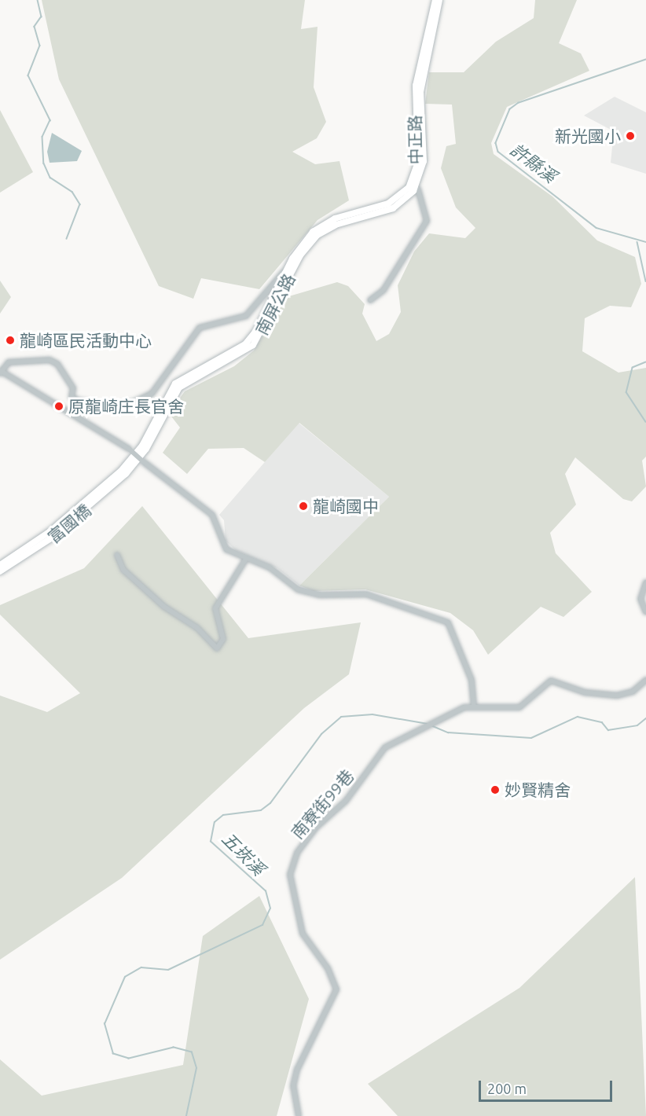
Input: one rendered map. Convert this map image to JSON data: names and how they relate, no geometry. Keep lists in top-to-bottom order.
{
  "streets": {
    "main road": ["中正路", "南屏公路", "富國橋"],
    "street": ["南寮街99巷"]
  },
  "crossings": [
    ["中正路", "南屏公路"],
    ["南屏公路", "富國橋"]
  ],
  "water": ["許縣溪", "五崁溪"],
  "places": [
    "新光國小",
    "龍崎區民活動中心",
    "原龍崎庄長官舍",
    "龍崎國中",
    "妙賢精舍"
  ],
  "scale_bar": "200 m"
}
